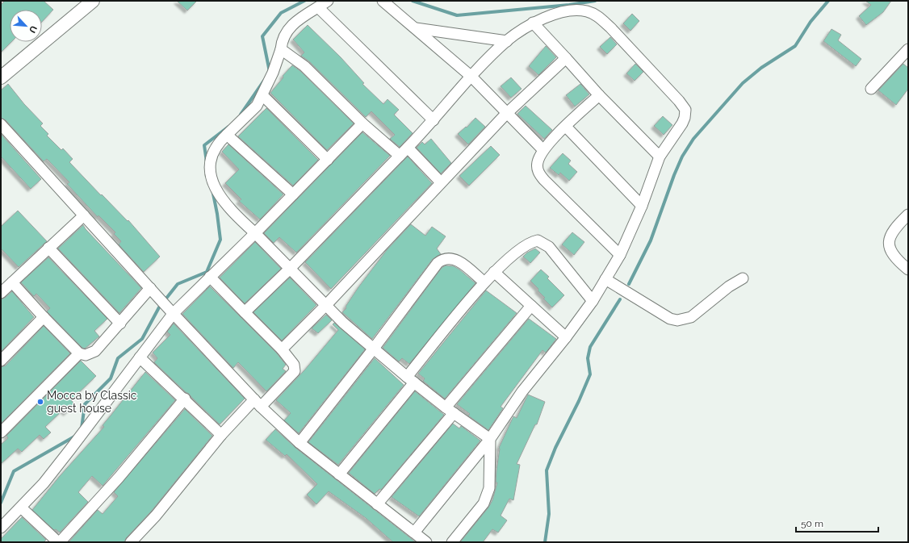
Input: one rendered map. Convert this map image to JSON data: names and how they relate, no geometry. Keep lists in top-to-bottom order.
{
  "places": ["Mocca by Classic guest house"],
  "scale_bar": "50 m",
  "north": "bottom right"
}
